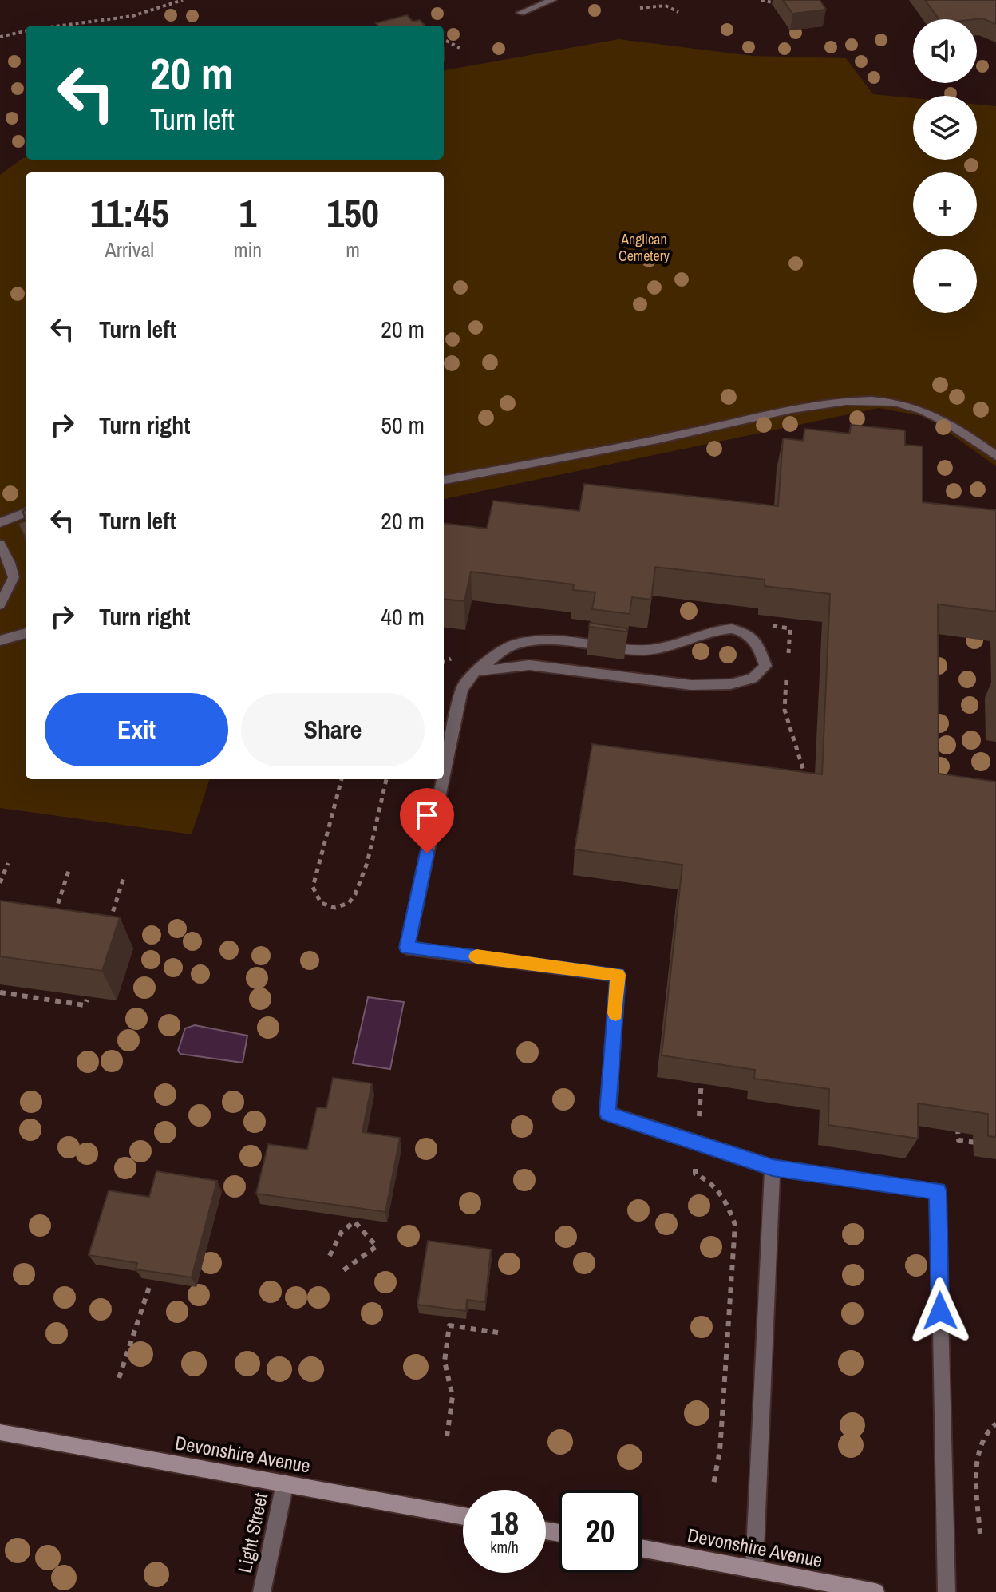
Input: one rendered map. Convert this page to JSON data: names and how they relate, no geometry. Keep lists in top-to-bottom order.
{
  "streets": {
    "main road": ["Devonshire Avenue"],
    "street": ["Light Street"]
  },
  "crossings": [
    ["Devonshire Avenue", "Light Street"]
  ],
  "parks": ["Anglican Cemetery"],
  "page": {
    "map_buttons": ["+", "−"],
    "turn": ["20 m", "Turn left"],
    "eta": [
      "11:45",
      "Arrival",
      "1",
      "min",
      "150",
      "m"
    ],
    "list": [
      {
        "name": "Turn left",
        "value": "20 m"
      },
      {
        "name": "Turn right",
        "value": "50 m"
      },
      {
        "name": "Turn left",
        "value": "20 m"
      },
      {
        "name": "Turn right",
        "value": "40 m"
      }
    ],
    "buttons": ["Exit", "Share"],
    "speed": "18 km/h",
    "limit": "20"
  }
}
